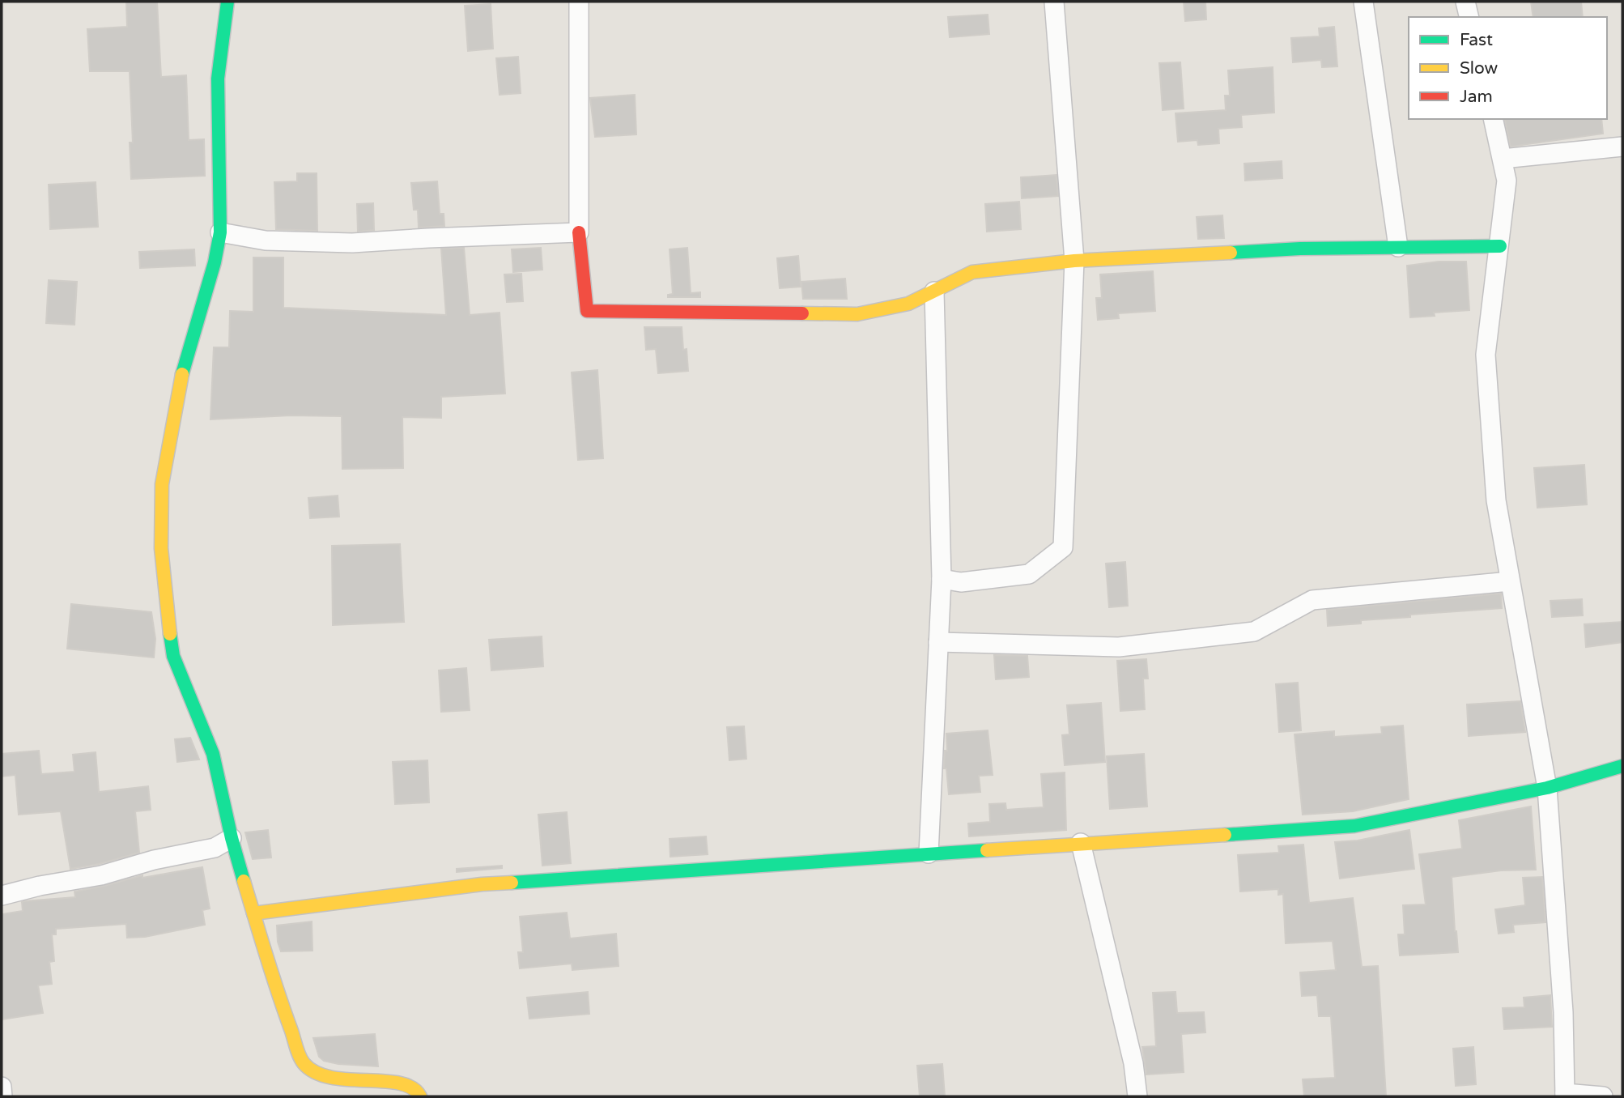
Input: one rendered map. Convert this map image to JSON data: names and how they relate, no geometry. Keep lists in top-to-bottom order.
{
  "legend": ["Fast", "Slow", "Jam"]
}
